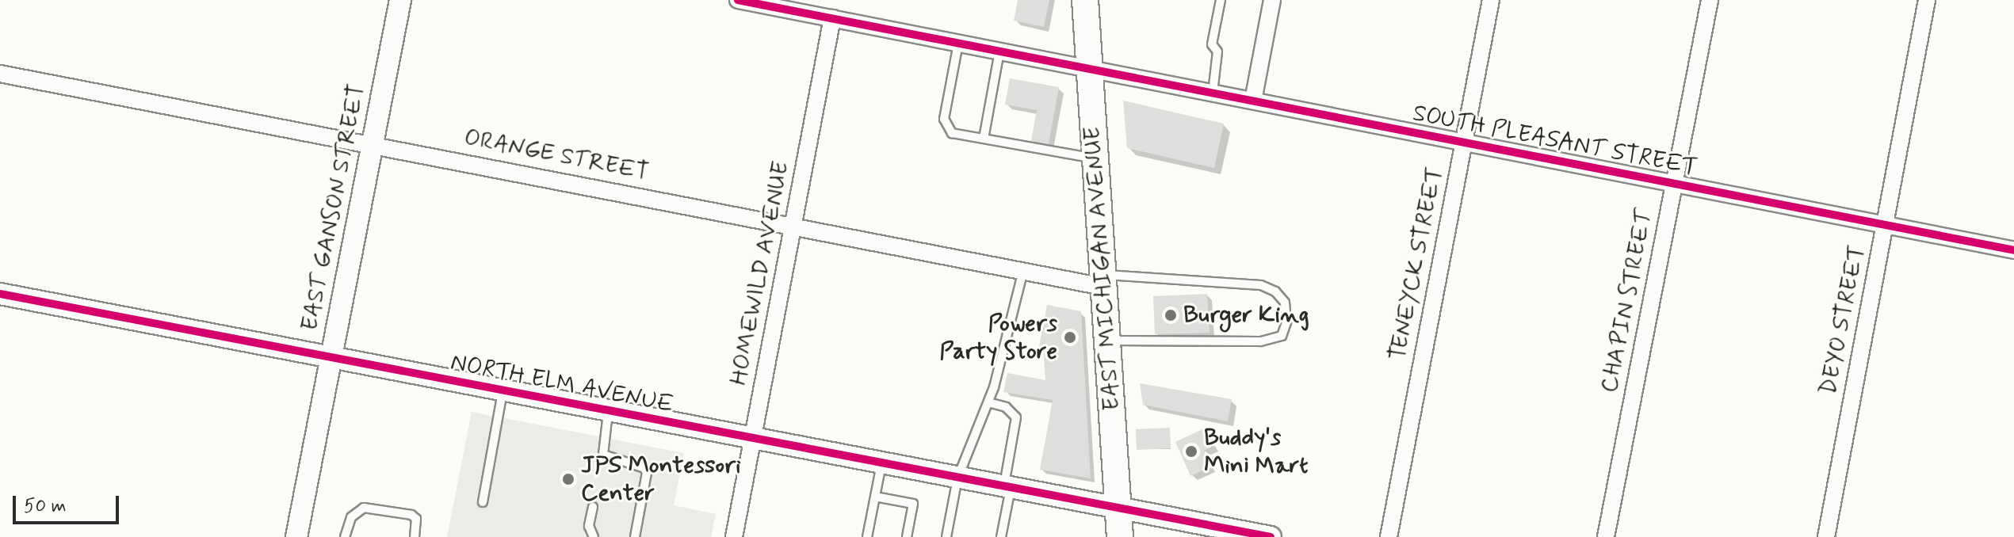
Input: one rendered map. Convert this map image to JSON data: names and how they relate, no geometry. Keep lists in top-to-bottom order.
{
  "streets": {
    "main road": ["EAST MICHIGAN AVENUE"],
    "street": [
      "SOUTH PLEASANT STREET",
      "ORANGE STREET",
      "EAST GANSON STREET",
      "TENEYCK STREET",
      "HOMEWILD AVENUE",
      "CHAPIN STREET",
      "DEYO STREET",
      "NORTH ELM AVENUE"
    ]
  },
  "crossings": [
    ["SOUTH PLEASANT STREET", "TENEYCK STREET"],
    ["SOUTH PLEASANT STREET", "EAST MICHIGAN AVENUE"],
    ["SOUTH PLEASANT STREET", "HOMEWILD AVENUE"],
    ["SOUTH PLEASANT STREET", "CHAPIN STREET"],
    ["SOUTH PLEASANT STREET", "DEYO STREET"],
    ["ORANGE STREET", "EAST GANSON STREET"],
    ["ORANGE STREET", "EAST MICHIGAN AVENUE"],
    ["ORANGE STREET", "HOMEWILD AVENUE"],
    ["EAST GANSON STREET", "NORTH ELM AVENUE"],
    ["EAST MICHIGAN AVENUE", "NORTH ELM AVENUE"],
    ["HOMEWILD AVENUE", "NORTH ELM AVENUE"]
  ],
  "places": [
    "Burger King",
    "Powers Party Store",
    "Buddy's Mini Mart",
    "JPS Montessori Center"
  ],
  "scale_bar": "50 m"
}
